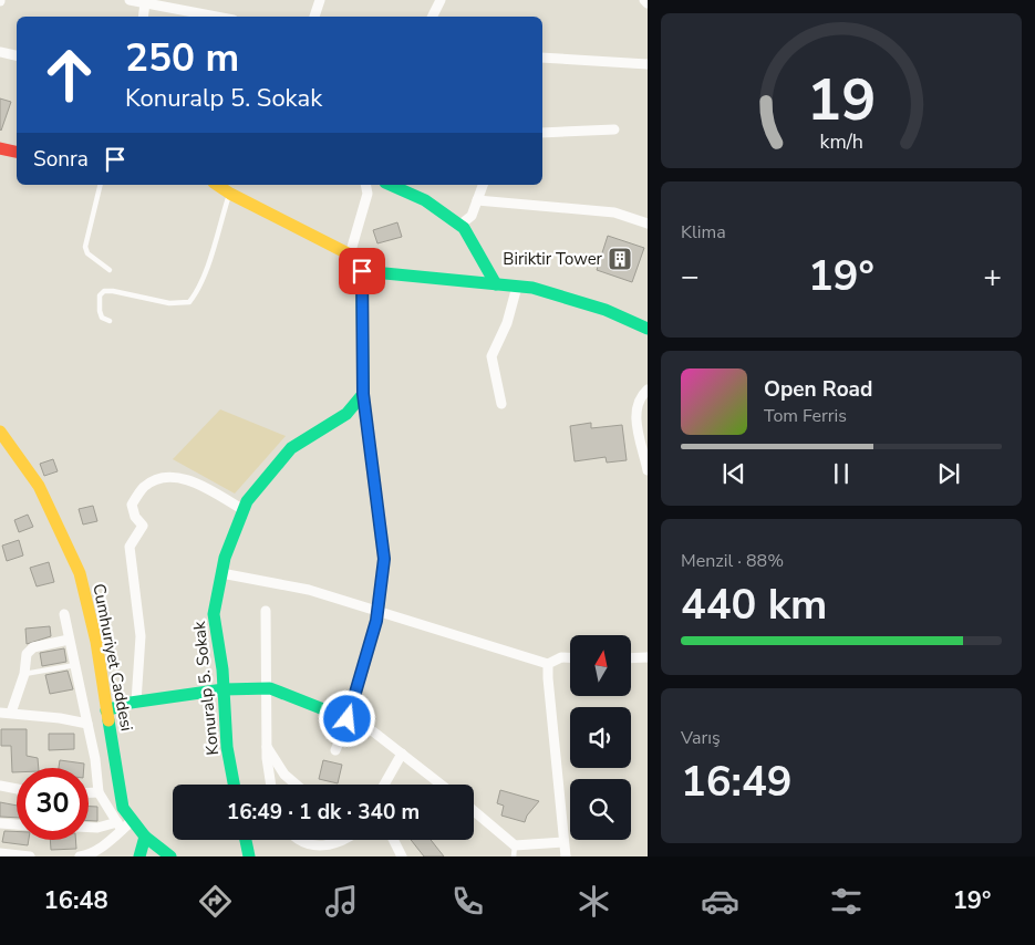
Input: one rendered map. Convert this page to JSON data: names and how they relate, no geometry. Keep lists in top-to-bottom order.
{
  "streets": {
    "street": ["Cumhuriyet Caddesi", "Konuralp 5. Sokak"]
  },
  "places": {
    "building": ["Biriktir Tower"]
  },
  "north": "top",
  "page": {
    "turn": ["250 m", "Konuralp 5. Sokak"],
    "then": "Sonra",
    "tile": [
      "Klima",
      ["Menzil · 88%", "440 km"],
      ["Varış", "16:49"]
    ],
    "heat": ["−", "19°", "+"],
    "song": ["Open Road", "Tom Ferris"],
    "limit": "30",
    "trip": "16:49 · 1 dk · 340 m",
    "tabs": ["16:48", "19°"],
    "gauge": ["19", "km/h"]
  }
}
